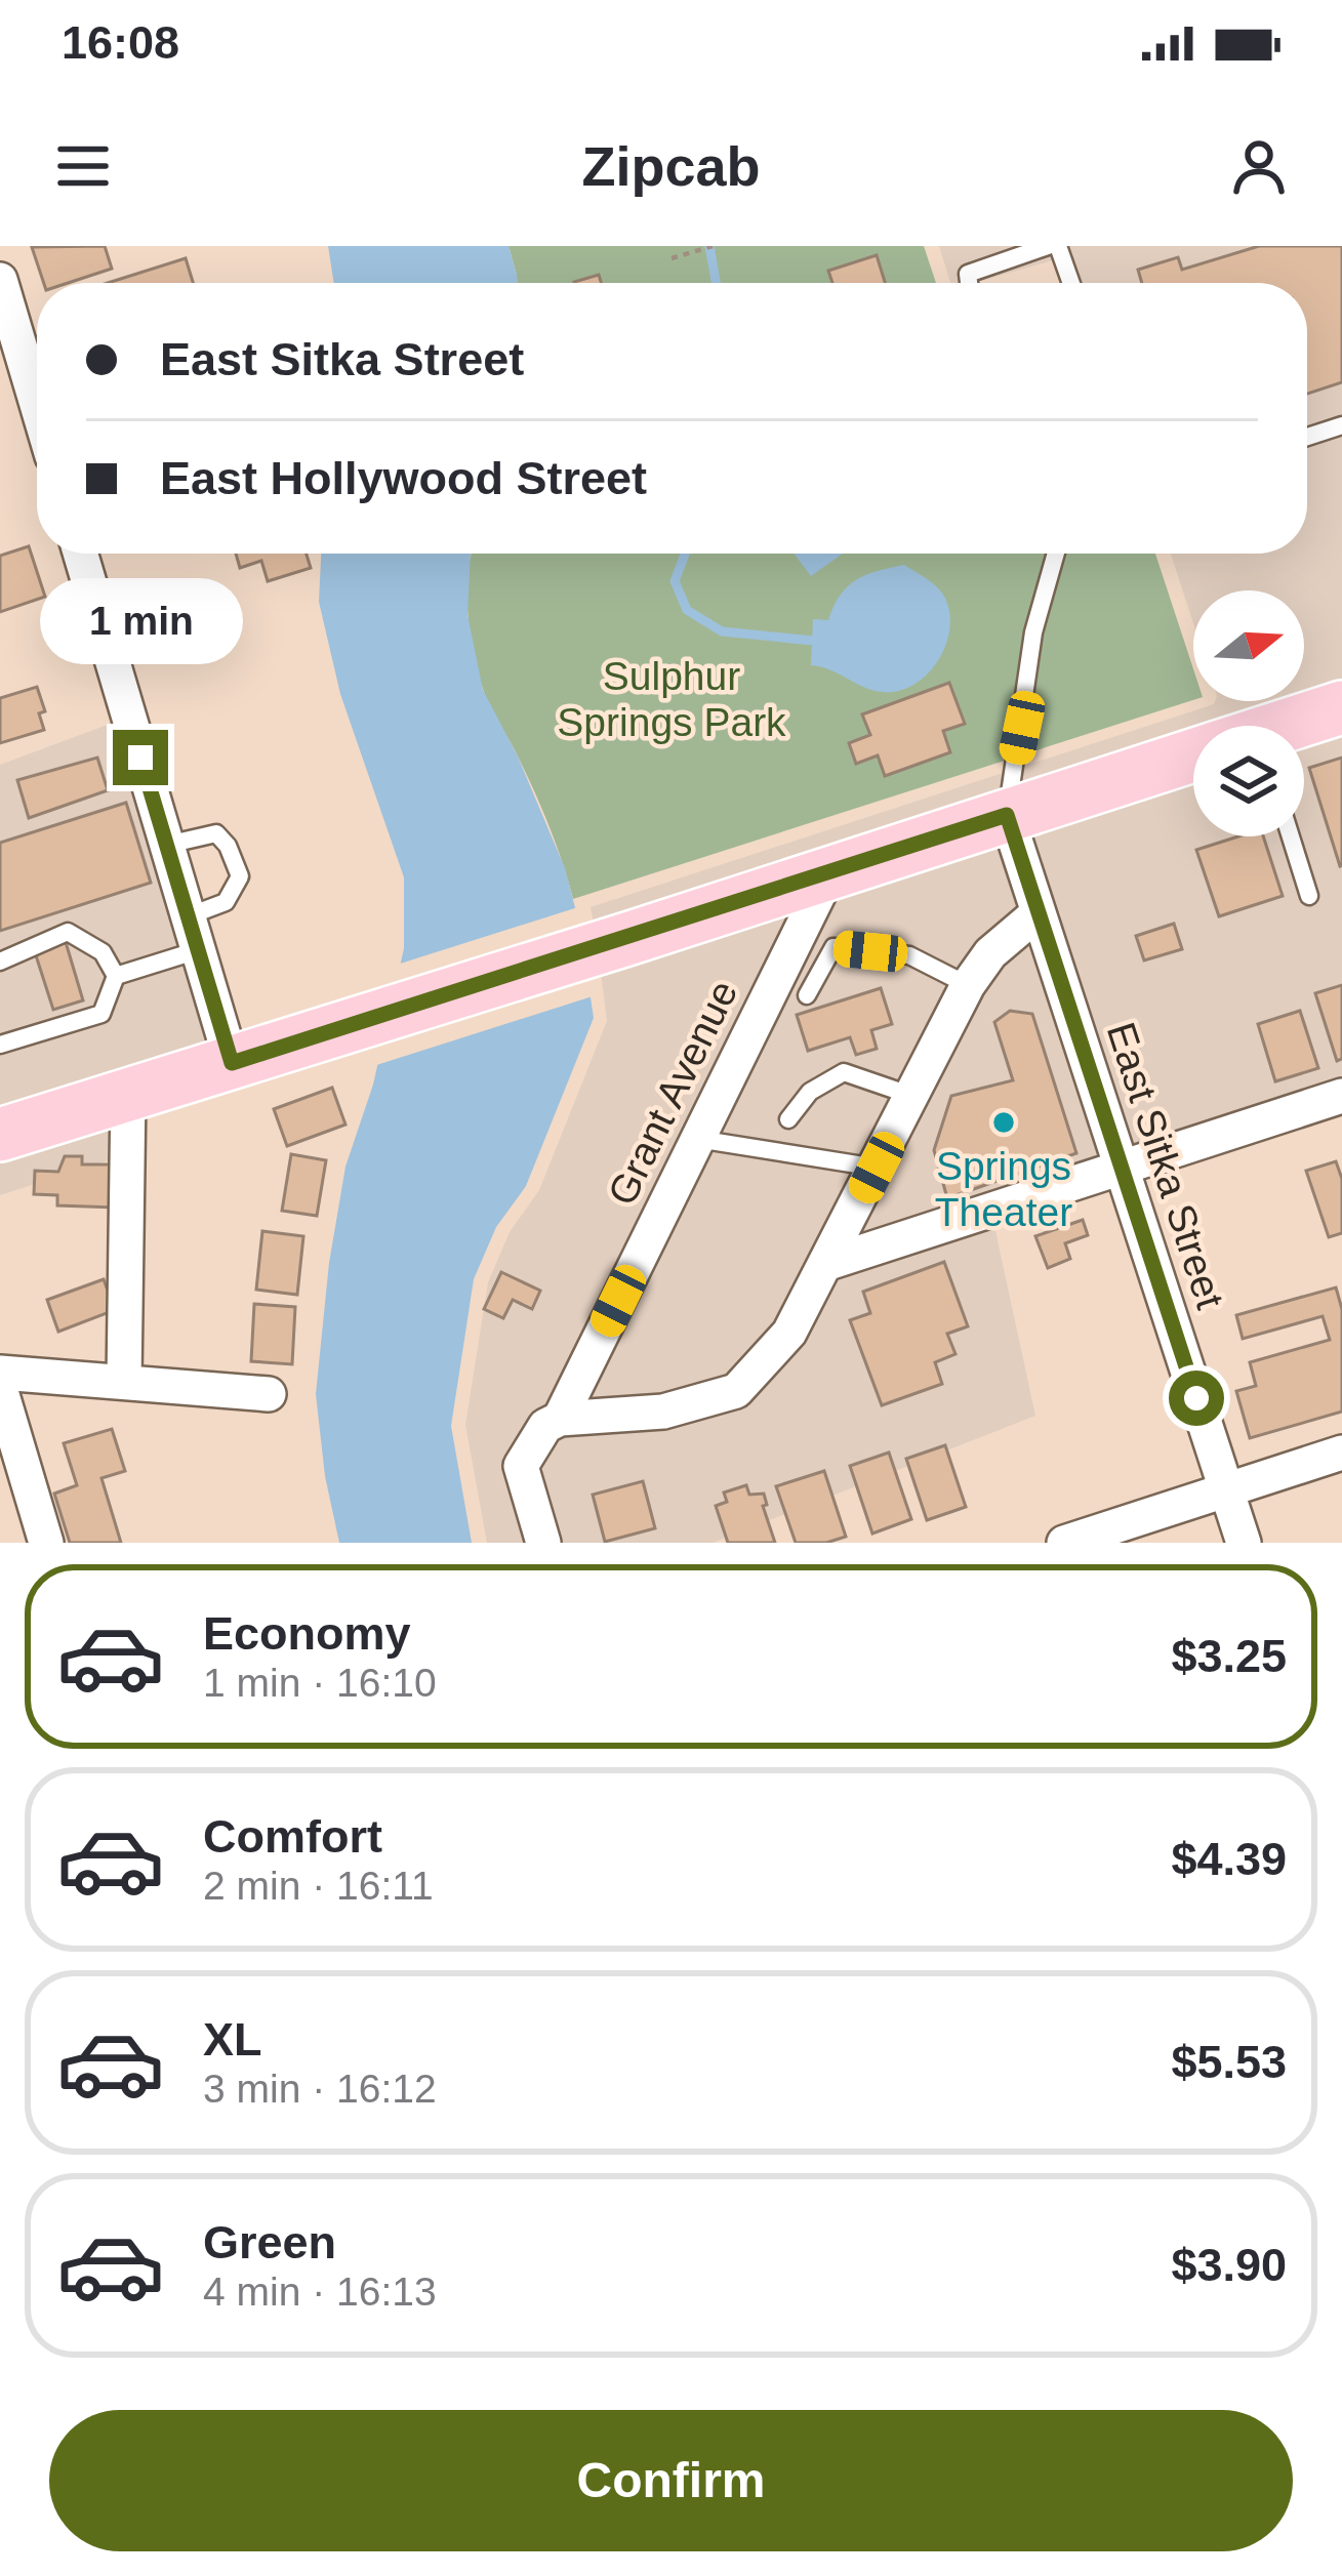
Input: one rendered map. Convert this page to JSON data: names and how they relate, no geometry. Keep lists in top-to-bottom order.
{
  "streets": {
    "street": ["Grant Avenue", "East Sitka Street"]
  },
  "parks": ["Sulphur Springs Park"],
  "places": ["Springs Theater"],
  "north": "right",
  "page": {
    "status": "16:08",
    "header": "Zipcab",
    "banner": ["East Sitka Street", "East Hollywood Street"],
    "bubble": "1 min",
    "list": [
      {
        "name": "Economy",
        "note": "1 min · 16:10",
        "value": "$3.25"
      },
      {
        "name": "Comfort",
        "note": "2 min · 16:11",
        "value": "$4.39"
      },
      {
        "name": "XL",
        "note": "3 min · 16:12",
        "value": "$5.53"
      },
      {
        "name": "Green",
        "note": "4 min · 16:13",
        "value": "$3.90"
      }
    ],
    "buttons": "Confirm"
  }
}
